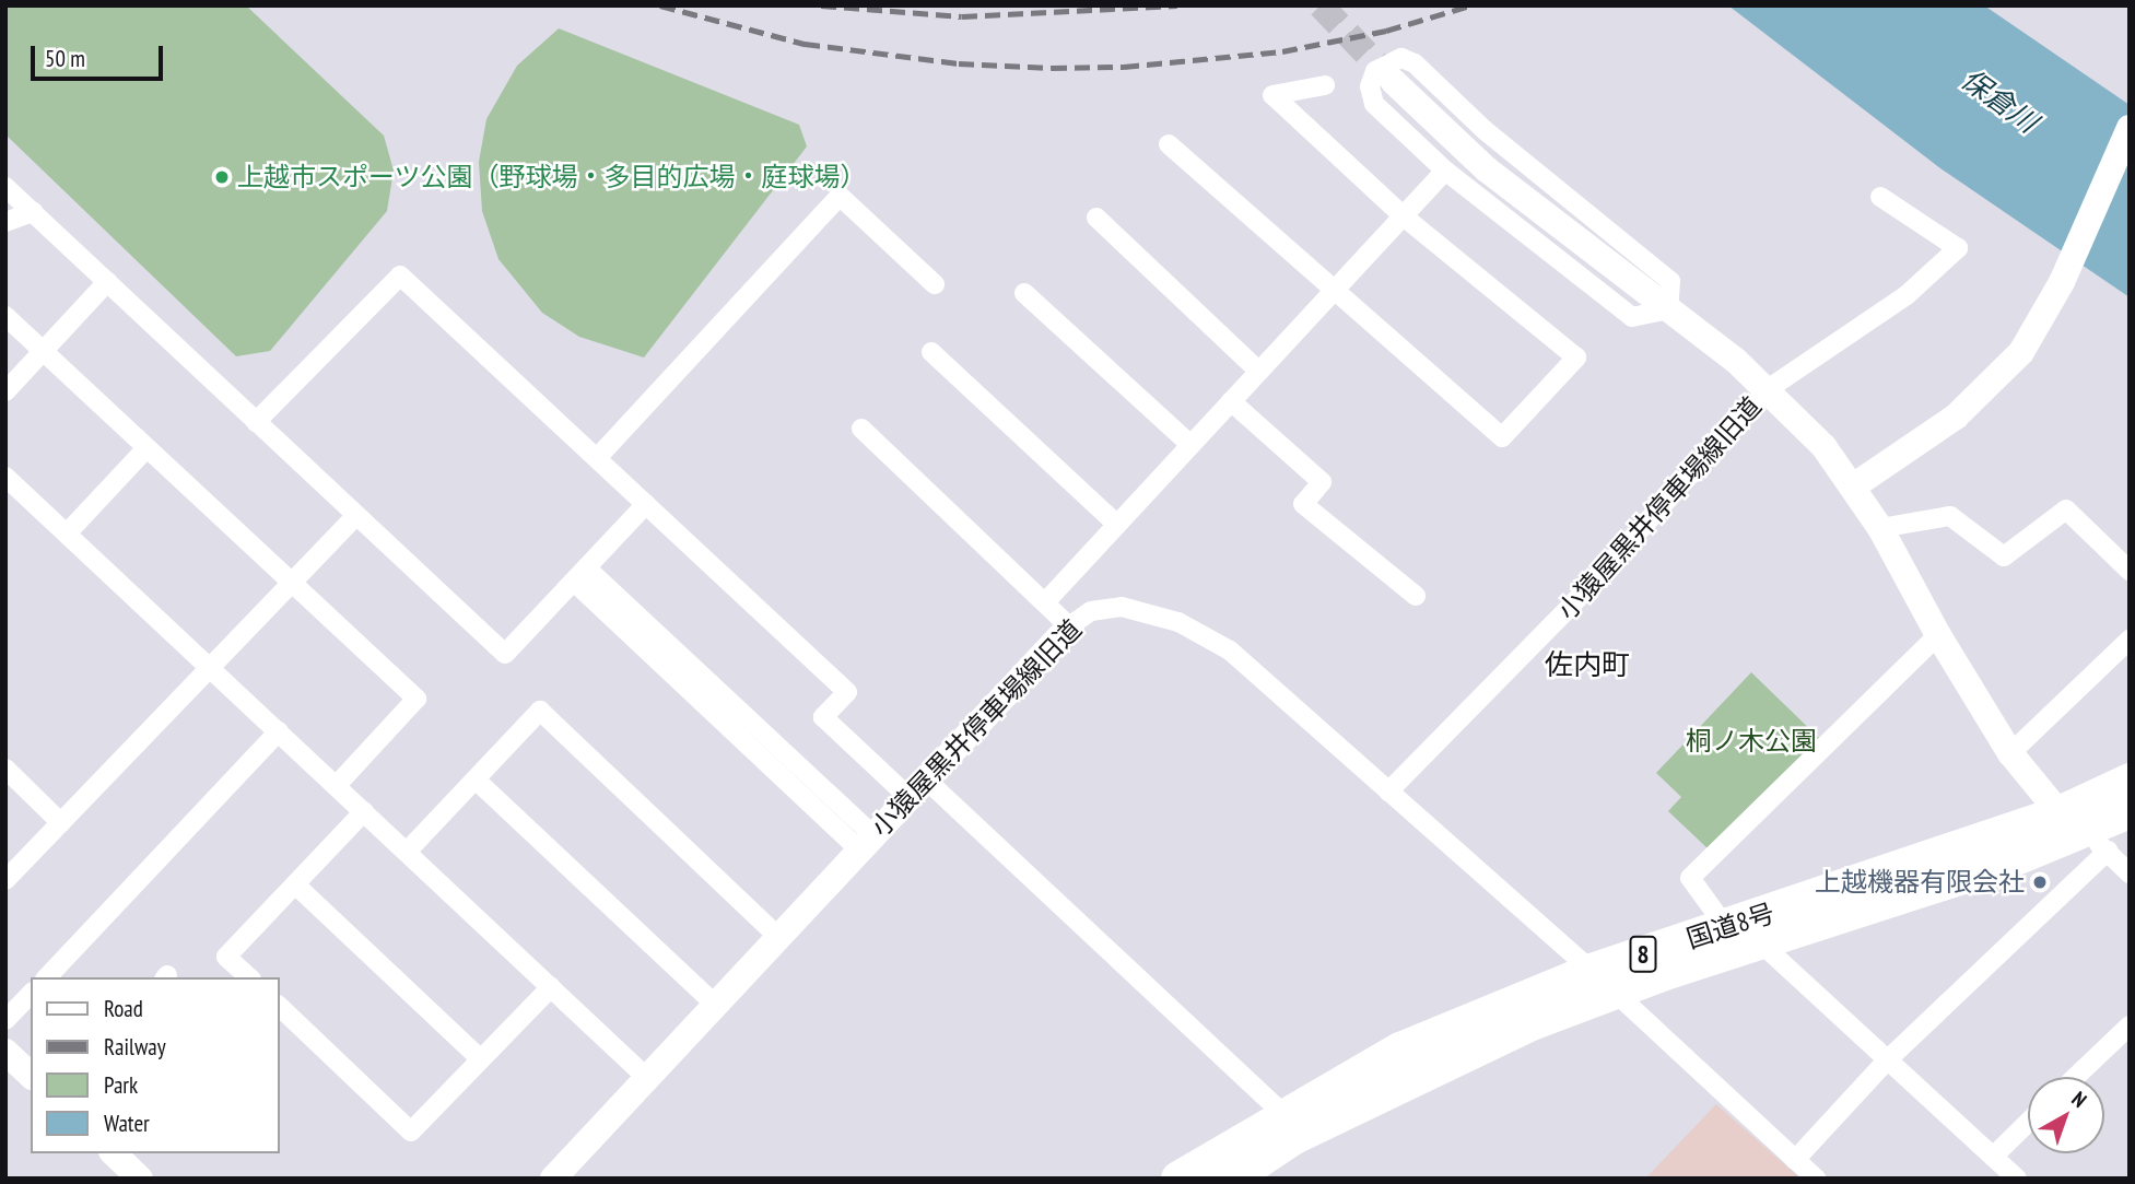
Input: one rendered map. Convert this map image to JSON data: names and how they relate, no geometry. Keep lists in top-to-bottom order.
{
  "streets": {
    "highway": ["国道8号", "8"],
    "street": ["小猿屋黒井停車場線旧道"]
  },
  "crossings": [
    ["小猿屋黒井停車場線旧道", "国道8号"]
  ],
  "districts": ["佐内町"],
  "water": ["保倉川"],
  "parks": ["桐ノ木公園"],
  "places": ["上越市スポーツ公園（野球場・多目的広場・庭球場）", "上越機器有限会社"],
  "legend": [
    "Road",
    "Railway",
    "Park",
    "Water"
  ],
  "scale_bar": "50 m",
  "north": "top right"
}
